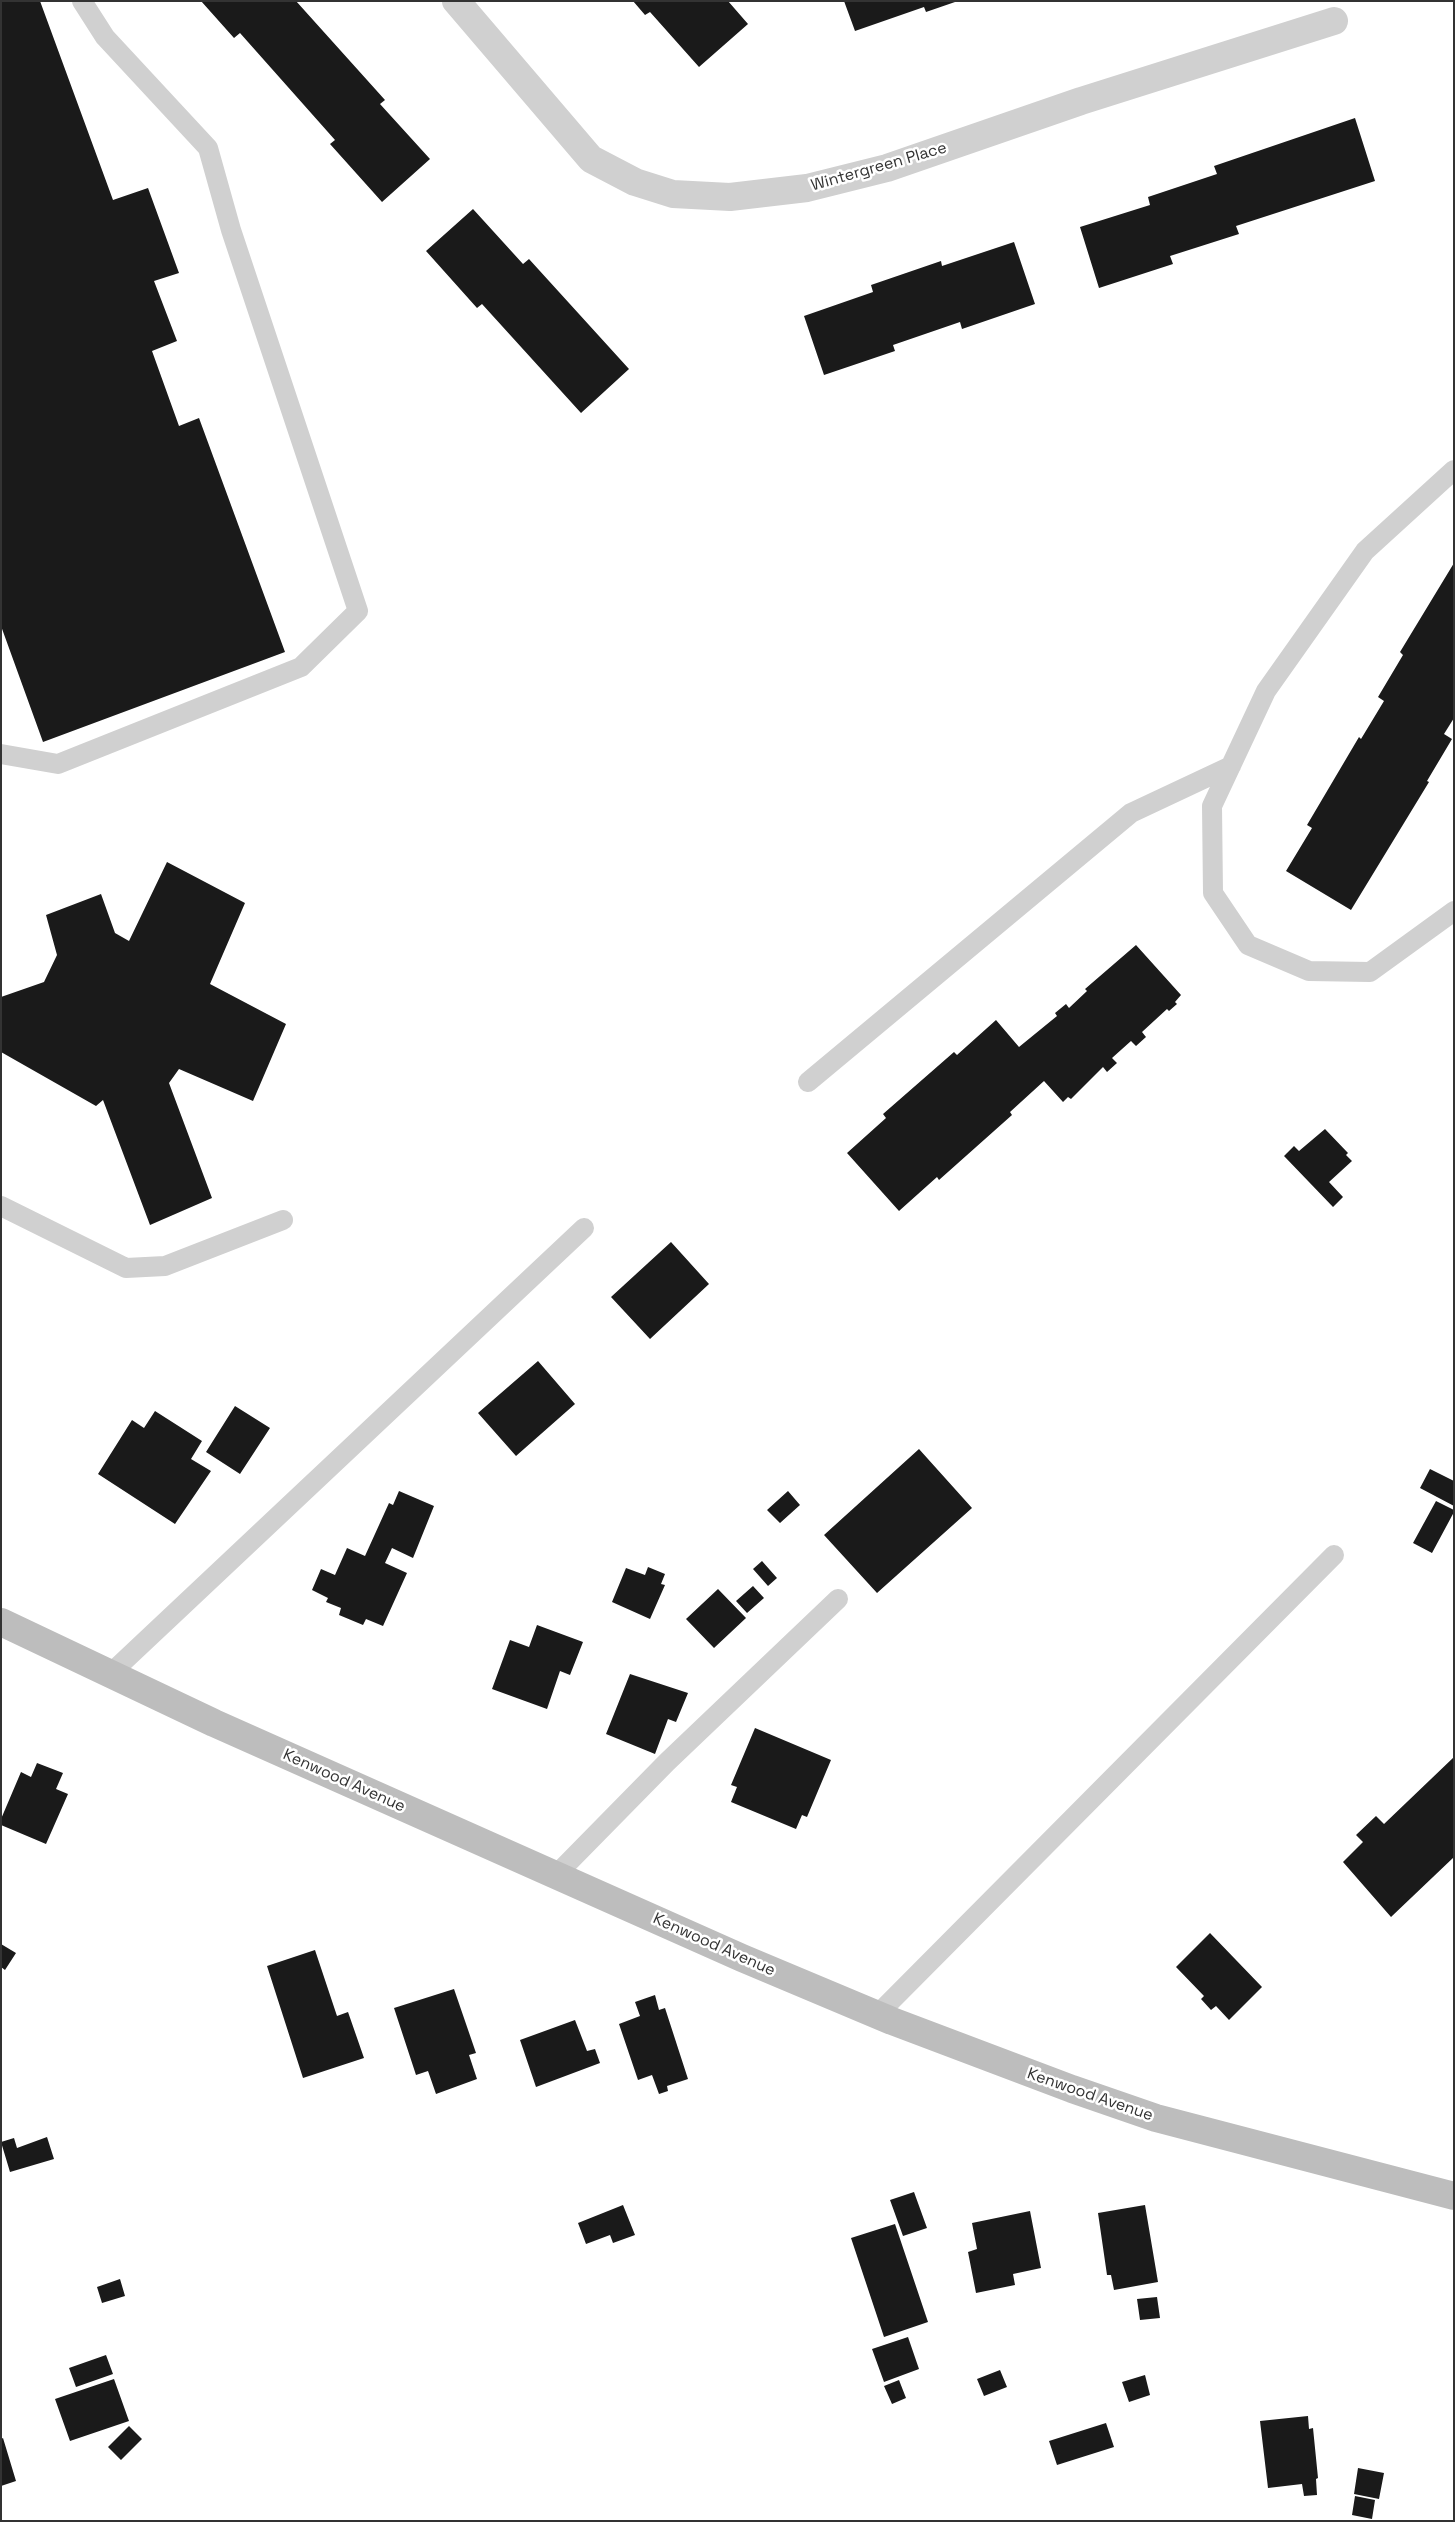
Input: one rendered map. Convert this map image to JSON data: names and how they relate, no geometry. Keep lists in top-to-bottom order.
{
  "streets": {
    "main road": ["Kenwood Avenue"],
    "street": ["Wintergreen Place"]
  }
}
